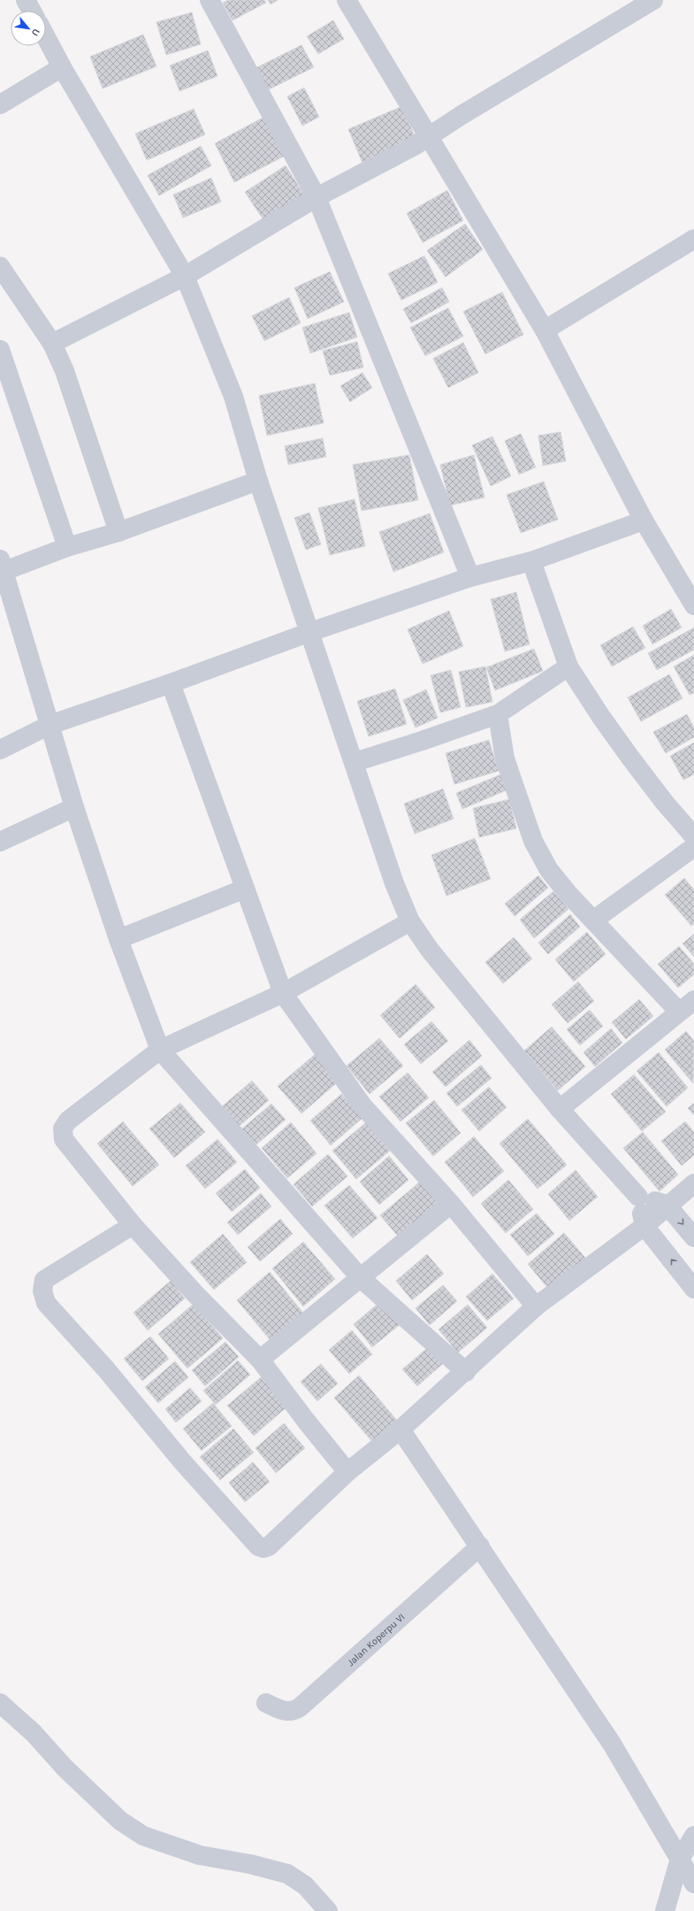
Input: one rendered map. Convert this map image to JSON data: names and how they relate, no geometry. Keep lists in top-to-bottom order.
{
  "streets": {
    "street": ["Jalan Koperpu VI"]
  },
  "north": "bottom right"
}
